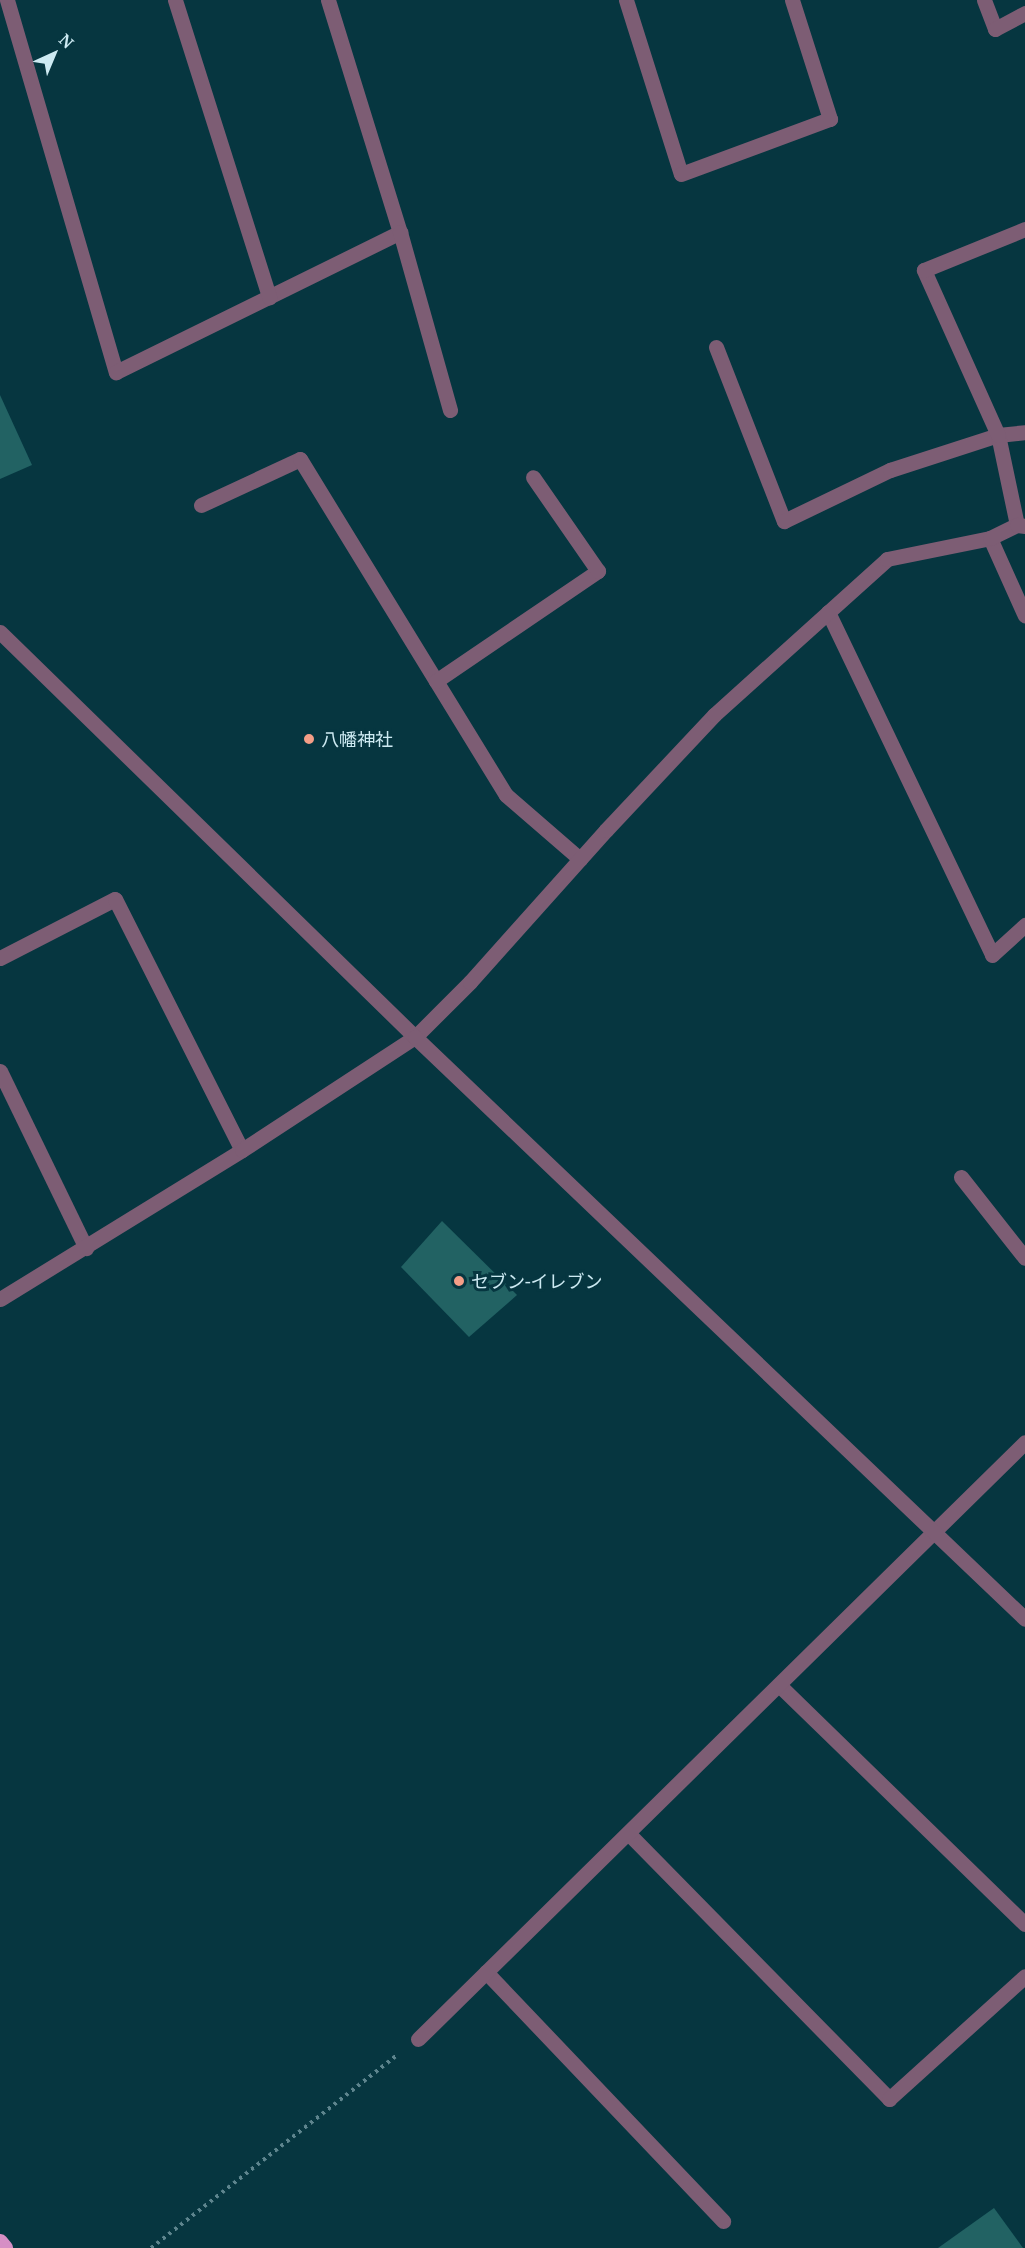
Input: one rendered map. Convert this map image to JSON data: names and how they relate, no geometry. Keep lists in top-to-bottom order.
{
  "places": ["八幡神社", "セブン-イレブン"],
  "north": "top right"
}
